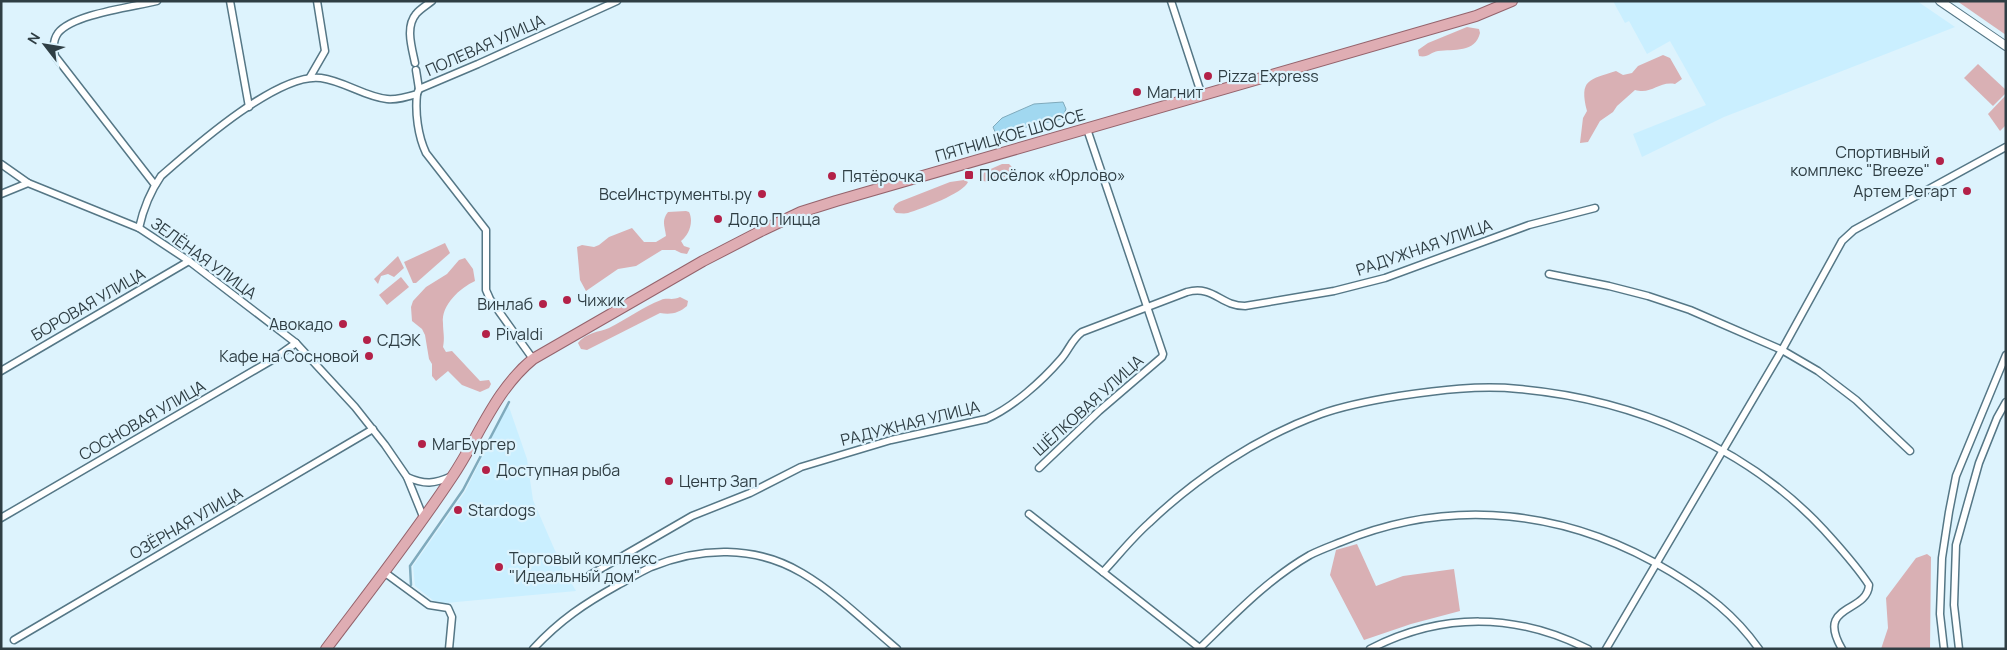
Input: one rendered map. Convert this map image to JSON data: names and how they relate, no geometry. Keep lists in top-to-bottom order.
{
  "streets": {
    "main road": ["ПЯТНИЦКОЕ ШОССЕ"],
    "street": [
      "ПОЛЕВАЯ УЛИЦА",
      "РАДУЖНАЯ УЛИЦА",
      "ЗЕЛЁНАЯ УЛИЦА",
      "БОРОВАЯ УЛИЦА",
      "ШЁЛКОВАЯ УЛИЦА",
      "СОСНОВАЯ УЛИЦА",
      "ОЗЁРНАЯ УЛИЦА"
    ]
  },
  "crossings": [
    ["ПОЛЕВАЯ УЛИЦА", "ПЯТНИЦКОЕ ШОССЕ"],
    ["ПЯТНИЦКОЕ ШОССЕ", "ЗЕЛЁНАЯ УЛИЦА"],
    ["РАДУЖНАЯ УЛИЦА", "ШЁЛКОВАЯ УЛИЦА"],
    ["ЗЕЛЁНАЯ УЛИЦА", "БОРОВАЯ УЛИЦА"],
    ["ЗЕЛЁНАЯ УЛИЦА", "СОСНОВАЯ УЛИЦА"],
    ["ЗЕЛЁНАЯ УЛИЦА", "ОЗЁРНАЯ УЛИЦА"]
  ],
  "places": {
    "other": [
      "Pizza Express",
      "Магнит",
      "Спортивный комплекс \"Breeze\"",
      "Пятёрочка",
      "Артем Регарт",
      "ВсеИнструменты.ру",
      "Додо Пицца",
      "Чижик",
      "Винлаб",
      "Авокадо",
      "Pivaldi",
      "СДЭК",
      "Кафе на Сосновой",
      "МагБургер",
      "Доступная рыба",
      "Центр Зап",
      "Stardogs",
      "Торговый комплекс \"Идеальный дом\""
    ],
    "transit": ["Посёлок «Юрлово»"]
  },
  "north": "top left"
}
